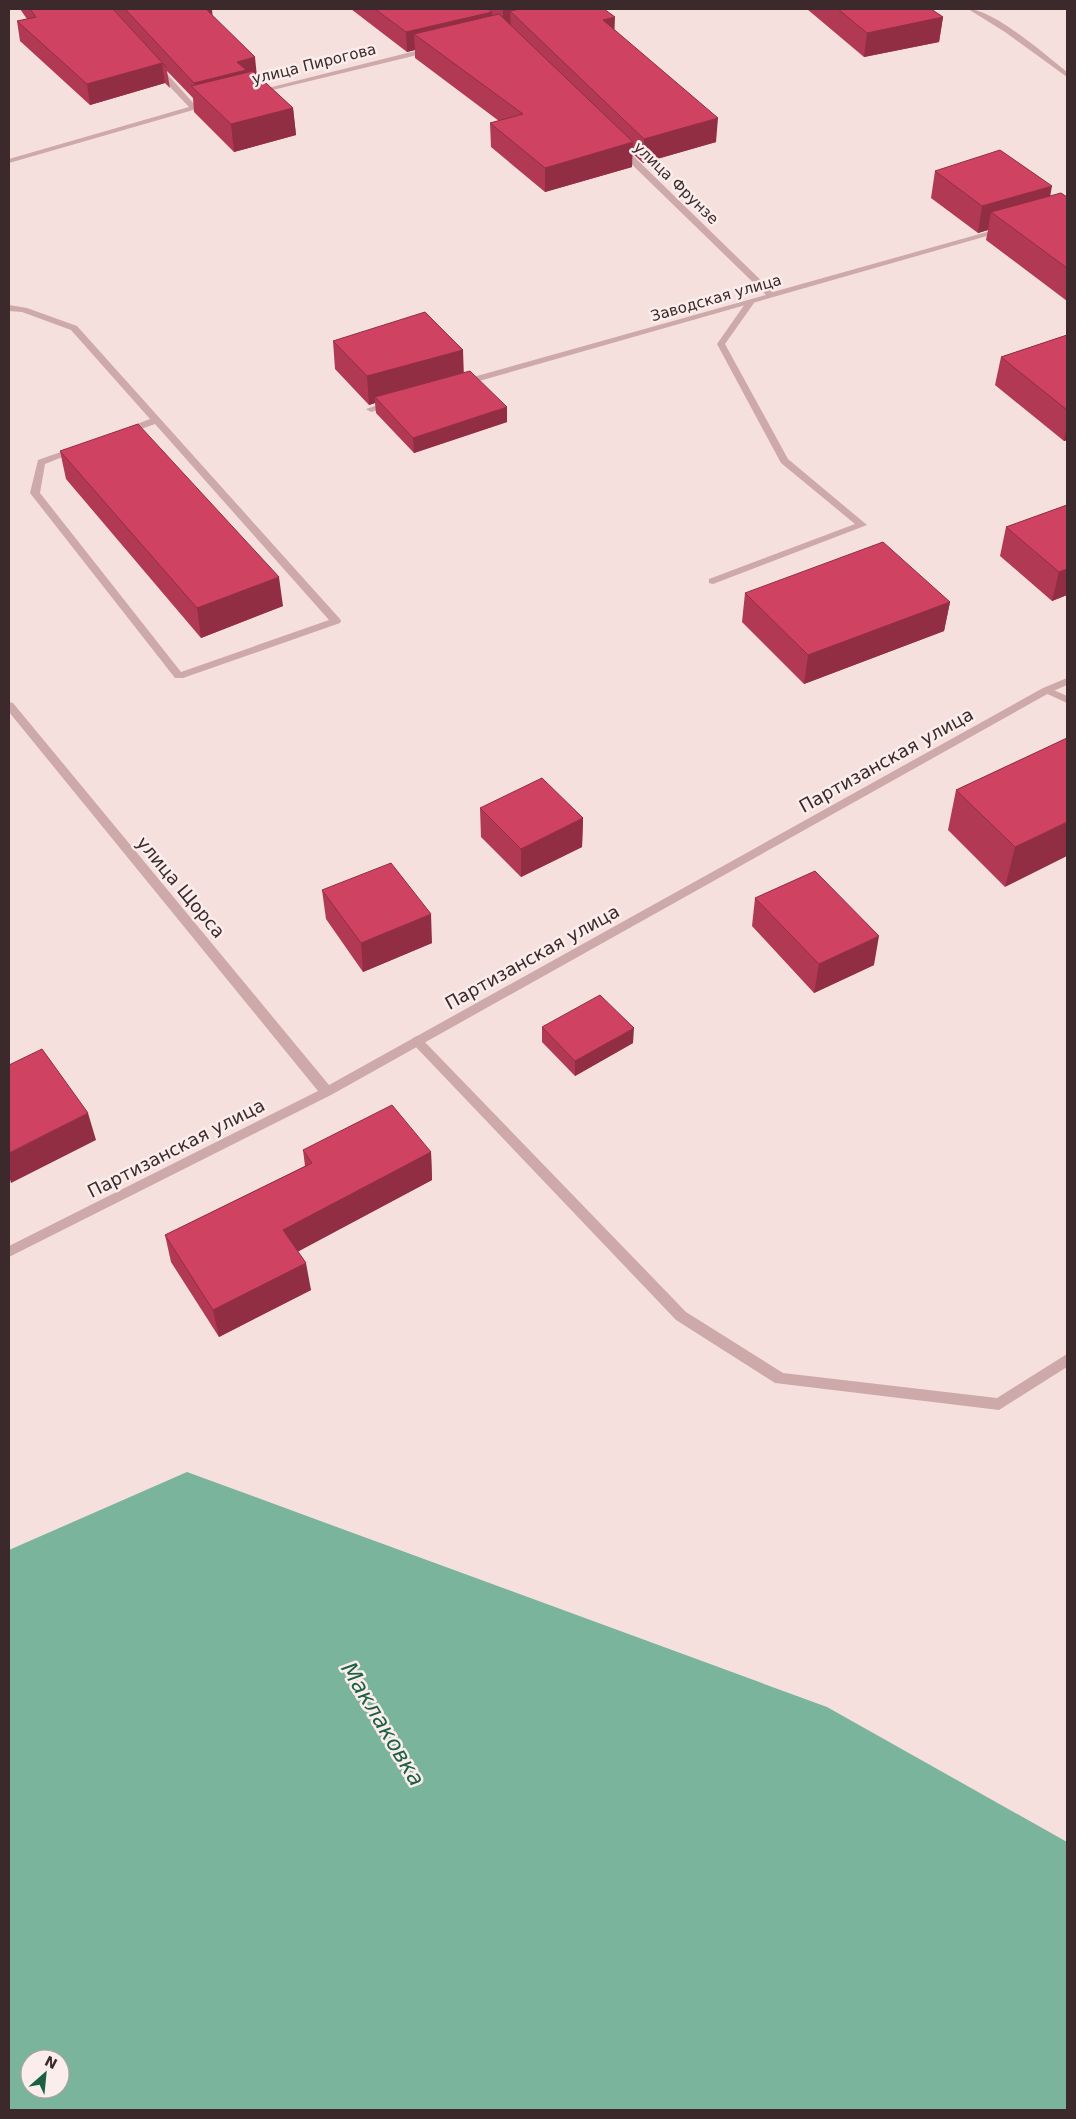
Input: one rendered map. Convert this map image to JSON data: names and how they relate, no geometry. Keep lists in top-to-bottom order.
{
  "streets": {
    "street": [
      "улица Пирогова",
      "улица Фрунзе",
      "Заводская улица",
      "Партизанская улица",
      "улица Щорса"
    ]
  },
  "crossings": [
    ["улица Фрунзе", "Заводская улица"],
    ["Партизанская улица", "улица Щорса"]
  ],
  "water": ["Маклаковка"],
  "north": "top right"
}
